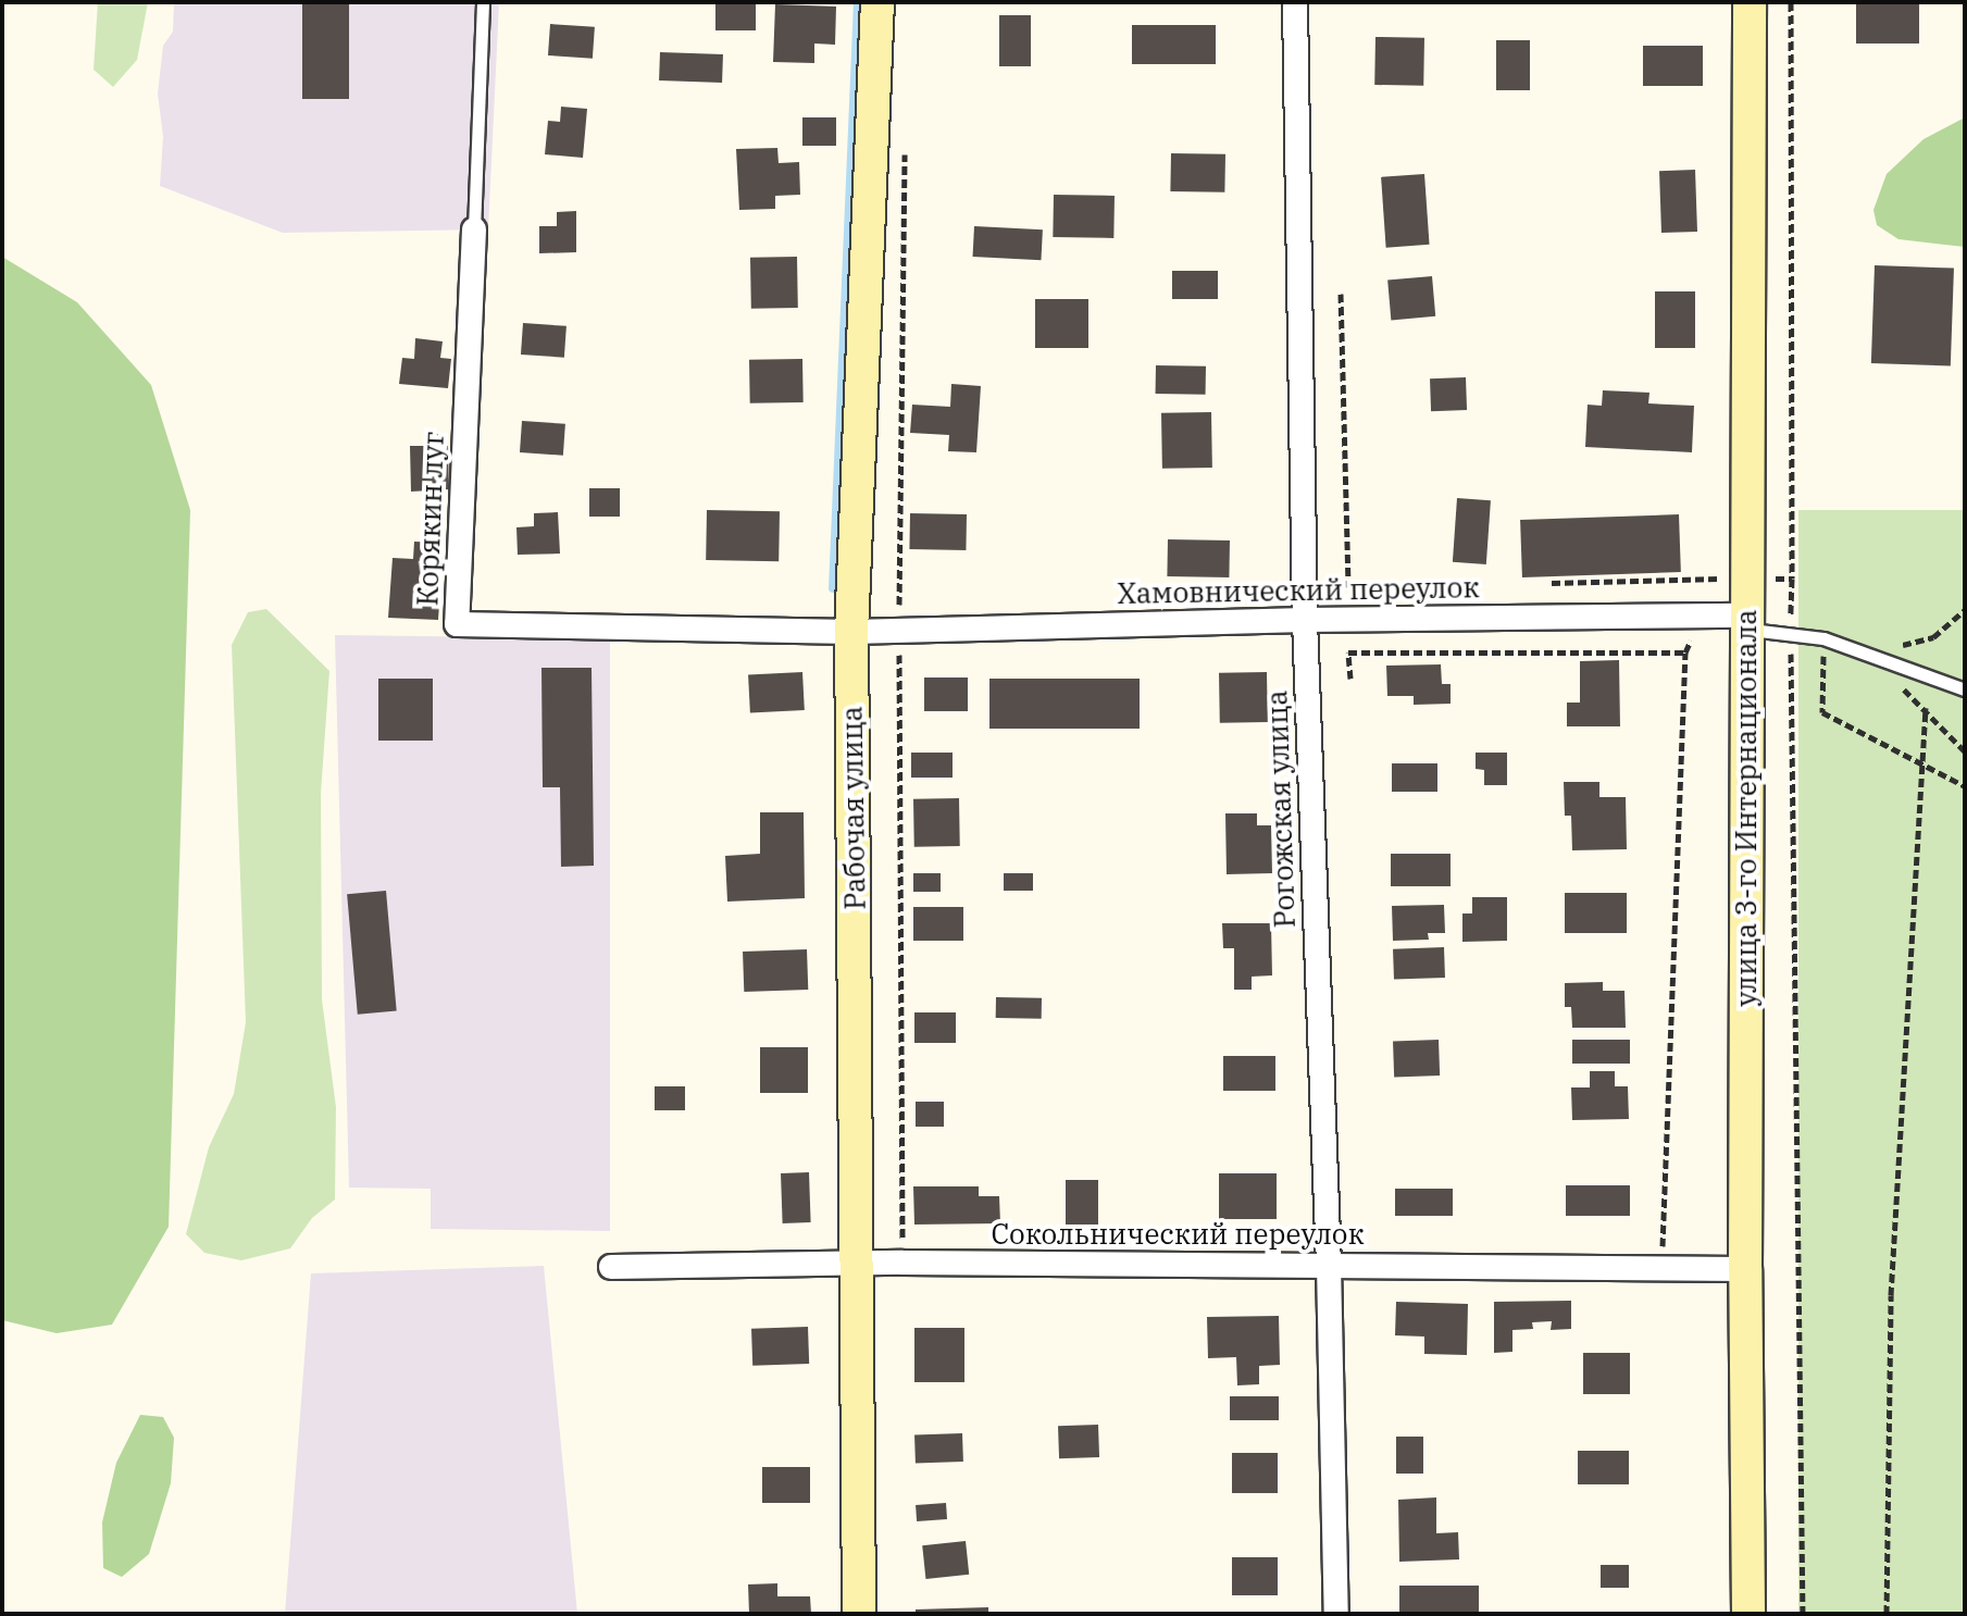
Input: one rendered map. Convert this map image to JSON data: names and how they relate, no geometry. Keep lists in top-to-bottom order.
{
  "streets": {
    "main road": ["Рабочая улица", "улица 3-го Интернационала"],
    "street": [
      "Корякин луг",
      "Хамовнический переулок",
      "Рогожская улица",
      "Сокольнический переулок"
    ]
  },
  "crossings": [
    ["Корякин луг", "Хамовнический переулок"],
    ["Корякин луг", "Рабочая улица"],
    ["Хамовнический переулок", "Рабочая улица"],
    ["Хамовнический переулок", "улица 3-го Интернационала"],
    ["Хамовнический переулок", "Рогожская улица"],
    ["Рабочая улица", "Сокольнический переулок"],
    ["улица 3-го Интернационала", "Сокольнический переулок"],
    ["Рогожская улица", "Сокольнический переулок"]
  ]
}
